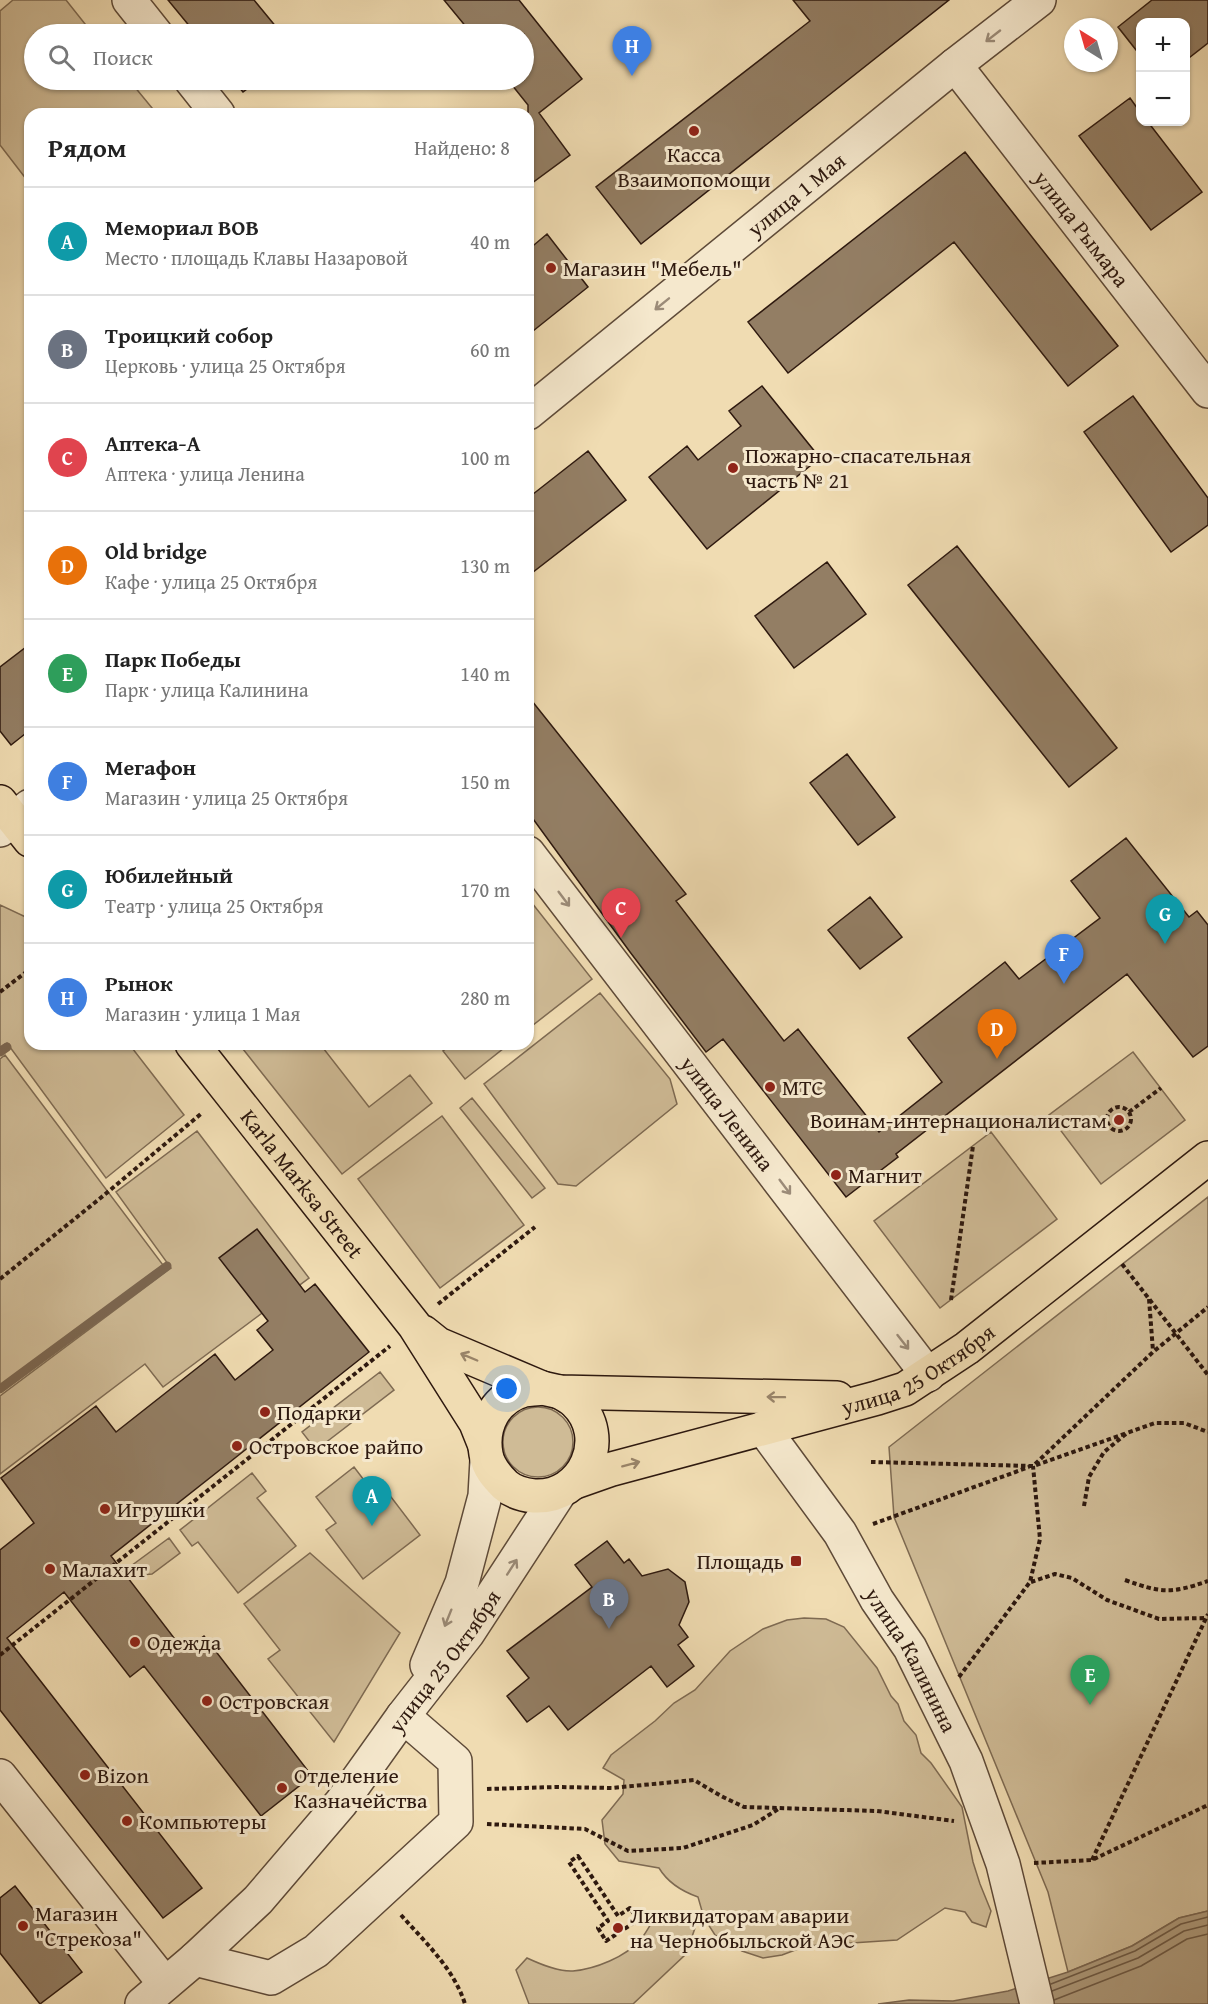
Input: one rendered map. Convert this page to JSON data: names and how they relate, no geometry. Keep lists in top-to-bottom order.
{
  "streets": {
    "main road": ["Karla Marksa Street", "улица 25 Октября"],
    "street": [
      "улица 1 Мая",
      "улица Рымара",
      "улица Ленина",
      "улица Калинина"
    ]
  },
  "crossings": [
    ["улица 1 Мая", "улица Рымара"],
    ["улица Ленина", "улица 25 Октября"],
    ["улица 25 Октября", "улица Калинина"]
  ],
  "one_way": ["улица 1 Мая", "улица Ленина"],
  "places": {
    "other": [
      "Касса Взаимопомощи",
      "Магазин \"Мебель\"",
      "Пожарно-спасательная часть № 21",
      "МТС",
      "Воинам-интернационалистам",
      "Магнит",
      "Подарки",
      "Островское райпо",
      "Игрушки",
      "Малахит",
      "Одежда",
      "Островская",
      "Bizon",
      "Отделение Казначейства",
      "Компьютеры",
      "Магазин \"Стрекоза\"",
      "Ликвидаторам аварии на Чернобыльской АЭС"
    ],
    "transit": ["Площадь"]
  },
  "north": "top left",
  "page": {
    "map_buttons": ["+", "−"],
    "search": "Поиск",
    "pins": [
      "H",
      "C",
      "G",
      "F",
      "D",
      "A",
      "B",
      "E"
    ],
    "heading": ["Рядом", "Найдено: 8"],
    "list": [
      {
        "mark": "A",
        "name": "Мемориал ВОВ",
        "note": "Место · площадь Клавы Назаровой",
        "value": "40 m"
      },
      {
        "mark": "B",
        "name": "Троицкий собор",
        "note": "Церковь · улица 25 Октября",
        "value": "60 m"
      },
      {
        "mark": "C",
        "name": "Аптека-А",
        "note": "Аптека · улица Ленина",
        "value": "100 m"
      },
      {
        "mark": "D",
        "name": "Old bridge",
        "note": "Кафе · улица 25 Октября",
        "value": "130 m"
      },
      {
        "mark": "E",
        "name": "Парк Победы",
        "note": "Парк · улица Калинина",
        "value": "140 m"
      },
      {
        "mark": "F",
        "name": "Мегафон",
        "note": "Магазин · улица 25 Октября",
        "value": "150 m"
      },
      {
        "mark": "G",
        "name": "Юбилейный",
        "note": "Театр · улица 25 Октября",
        "value": "170 m"
      },
      {
        "mark": "H",
        "name": "Рынок",
        "note": "Магазин · улица 1 Мая",
        "value": "280 m"
      }
    ]
  }
}
